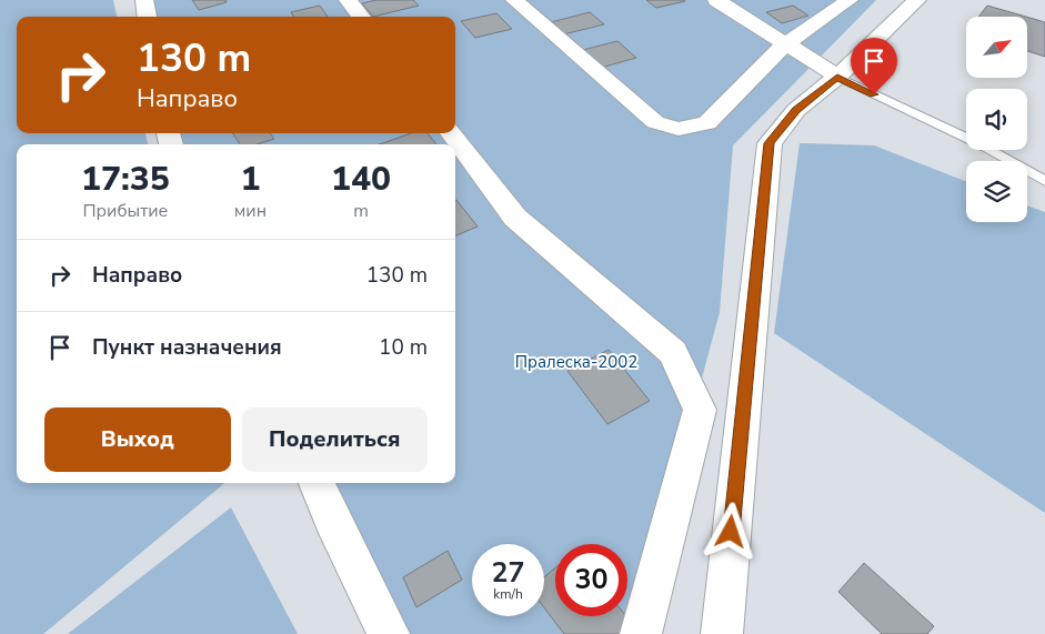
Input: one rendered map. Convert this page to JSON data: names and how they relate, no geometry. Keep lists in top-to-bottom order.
{
  "parks": ["Пралеска-2002"],
  "north": "top right",
  "page": {
    "turn": ["130 m", "Направо"],
    "eta": [
      "17:35",
      "Прибытие",
      "1",
      "мин",
      "140",
      "m"
    ],
    "list": [
      {
        "name": "Направо",
        "value": "130 m"
      },
      {
        "name": "Пункт назначения",
        "value": "10 m"
      }
    ],
    "buttons": ["Выход", "Поделиться"],
    "speed": "27 km/h",
    "limit": "30"
  }
}
